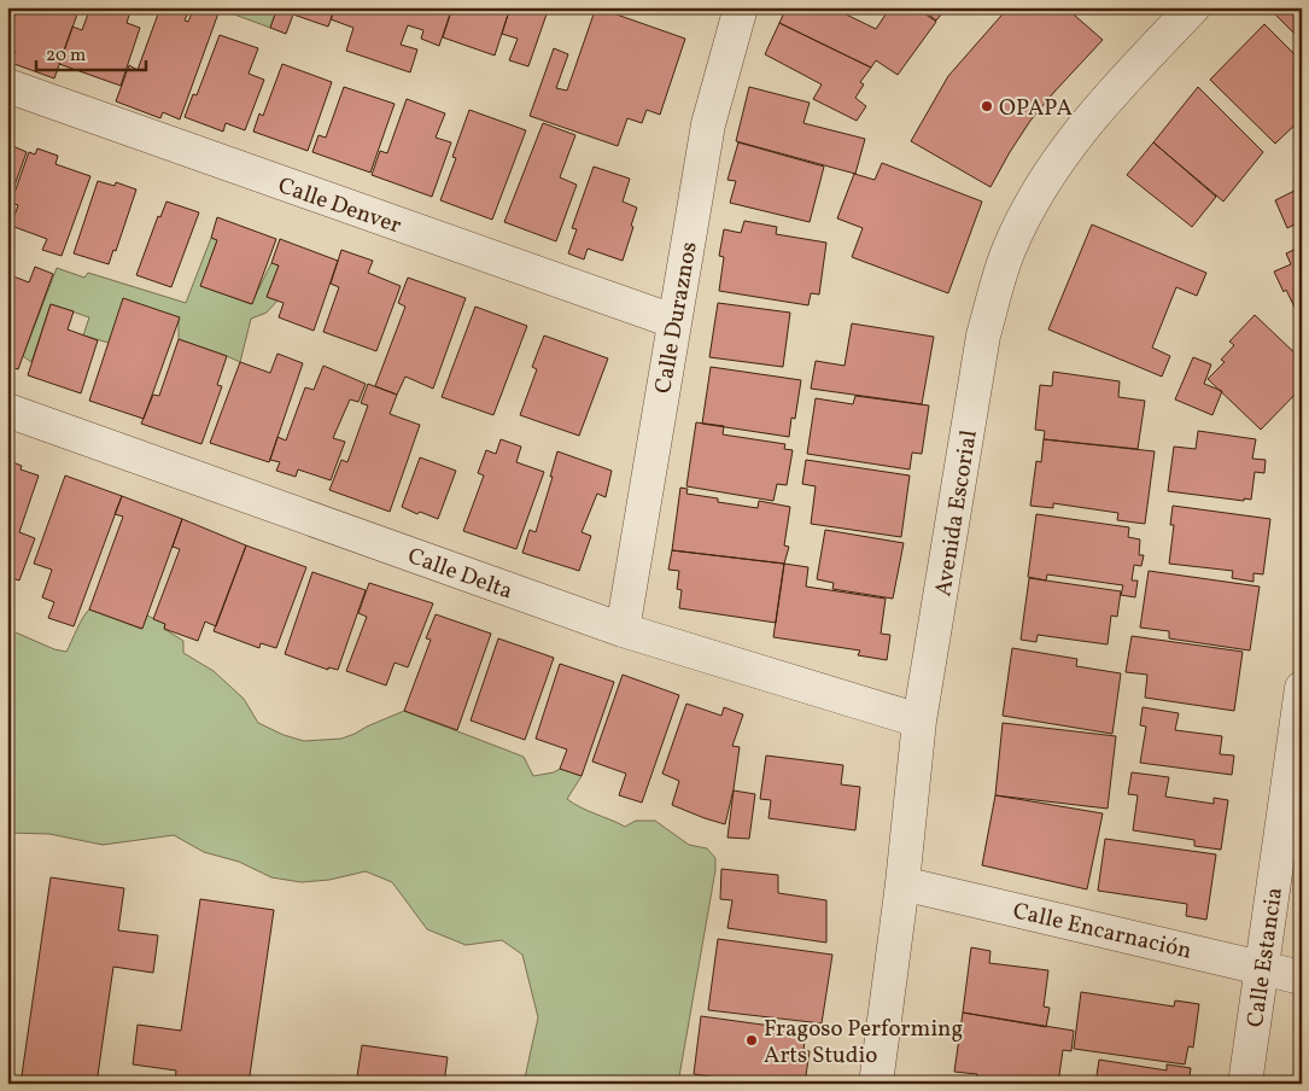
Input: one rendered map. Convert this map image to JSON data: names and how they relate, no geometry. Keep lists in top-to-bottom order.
{
  "streets": {
    "street": [
      "Calle Denver",
      "Calle Duraznos",
      "Avenida Escorial",
      "Calle Delta",
      "Calle Encarnación",
      "Calle Estancia"
    ]
  },
  "crossings": [
    ["Calle Denver", "Calle Duraznos"],
    ["Calle Duraznos", "Calle Delta"],
    ["Avenida Escorial", "Calle Delta"],
    ["Avenida Escorial", "Calle Encarnación"],
    ["Calle Encarnación", "Calle Estancia"]
  ],
  "places": ["OPAPA", "Fragoso Performing Arts Studio"],
  "scale_bar": "20 m"
}
